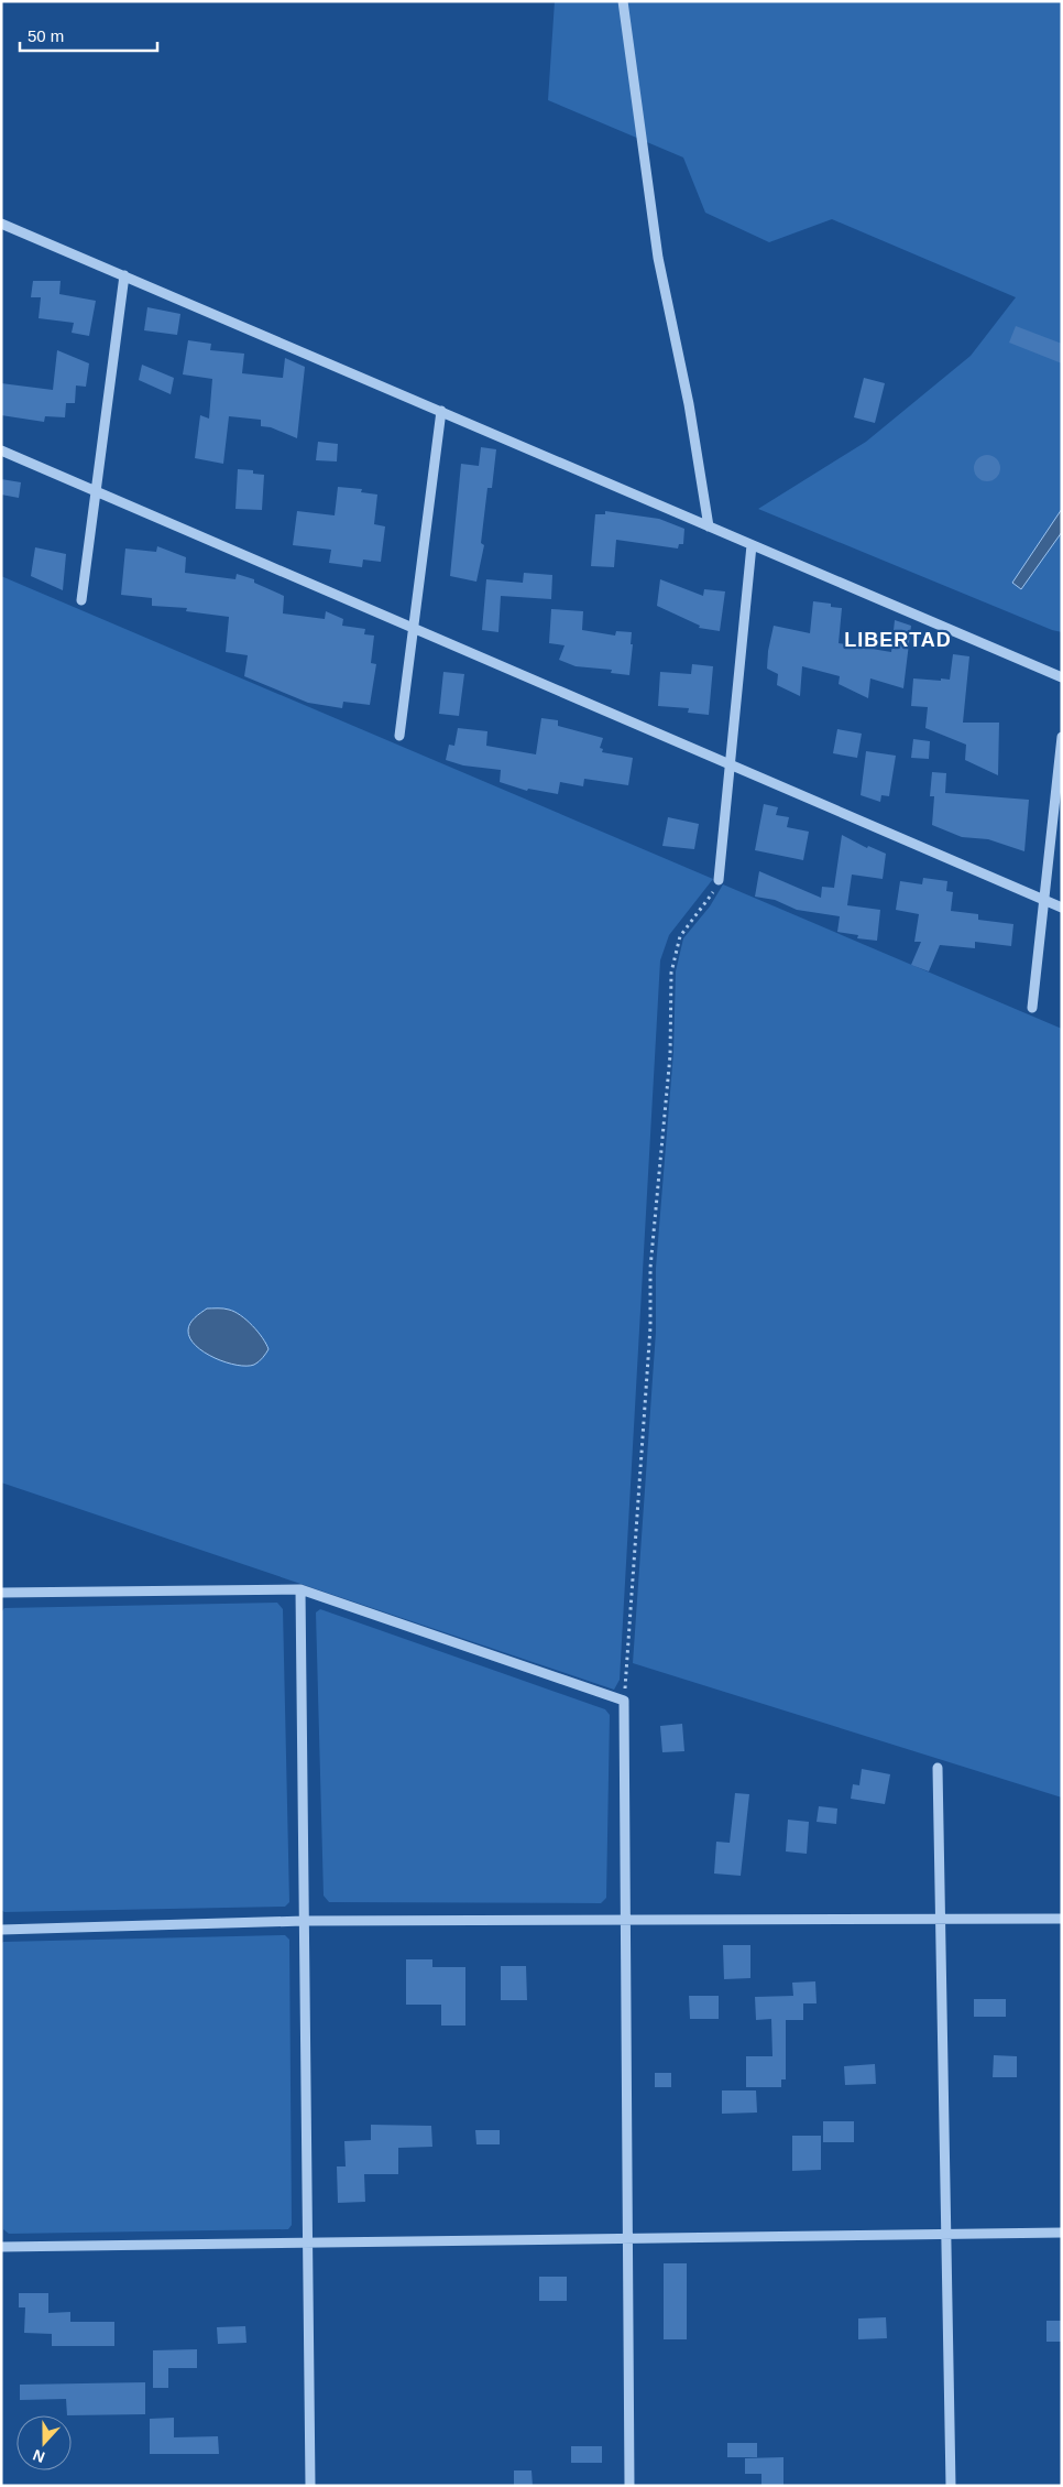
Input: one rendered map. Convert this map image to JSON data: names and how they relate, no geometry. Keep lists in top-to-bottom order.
{
  "districts": ["LIBERTAD"],
  "scale_bar": "50 m",
  "north": "bottom"
}
